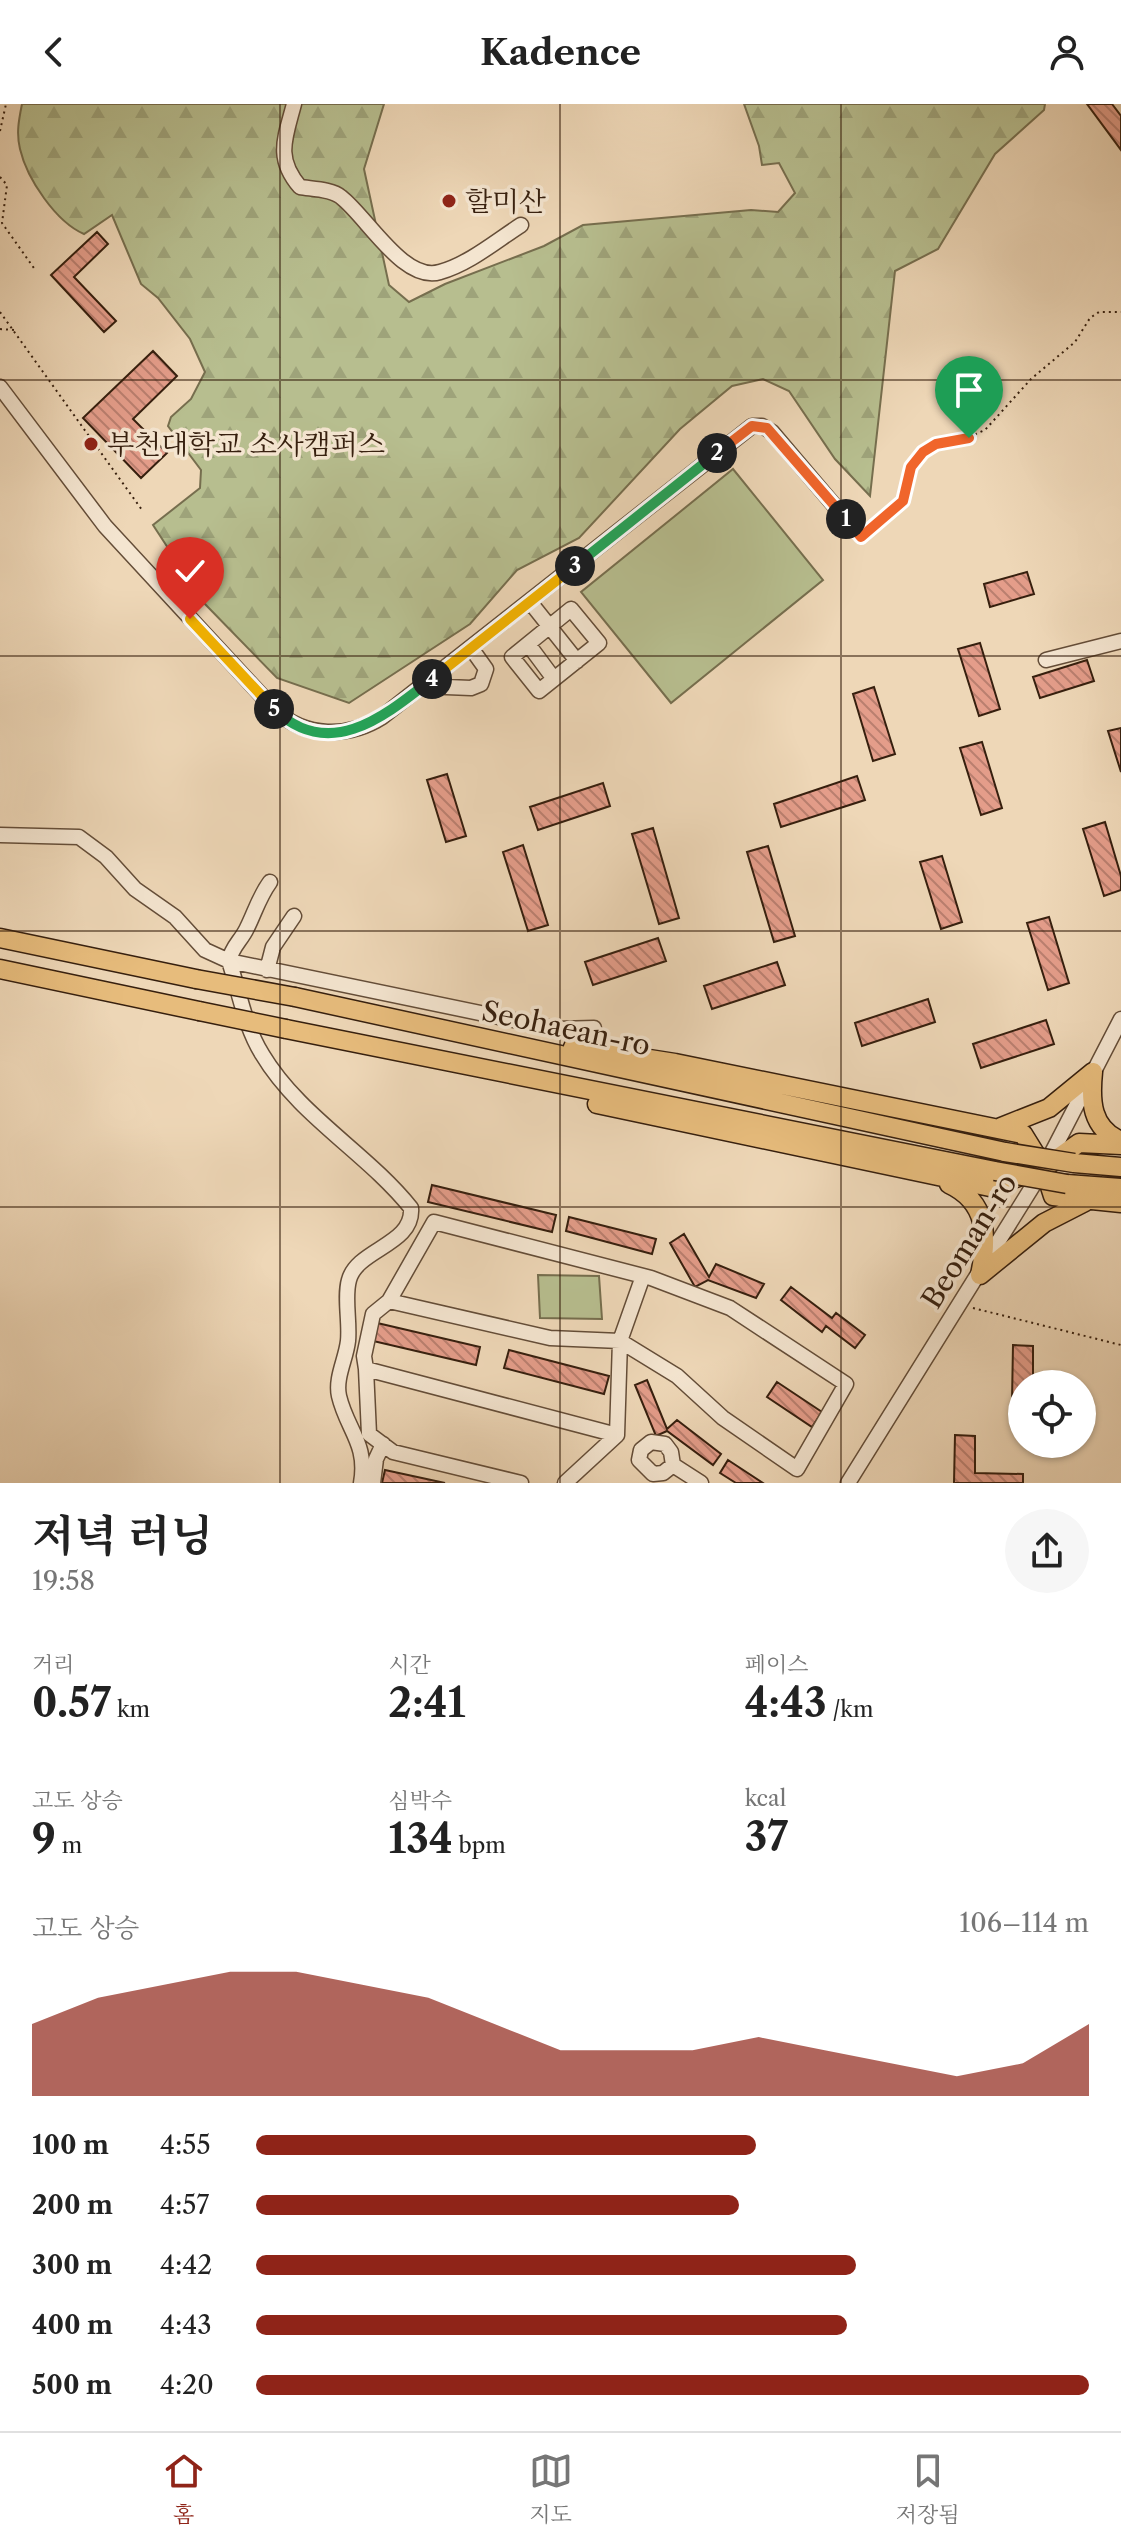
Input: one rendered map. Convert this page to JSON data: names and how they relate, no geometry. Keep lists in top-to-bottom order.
{
  "streets": {
    "main road": ["Seohaean-ro"],
    "street": ["Beoman-ro"]
  },
  "places": ["할미산", "부천대학교 소사캠퍼스"],
  "page": {
    "header": "Kadence",
    "pins": [
      "2",
      "1",
      "3",
      "4",
      "5"
    ],
    "heading": ["저녁 러닝", "19:58"],
    "stats": [
      ["거리", "0.57 km"],
      ["시간", "2:41"],
      ["페이스", "4:43 /km"],
      ["고도 상승", "9 m"],
      ["심박수", "134 bpm"],
      ["kcal", "37"]
    ],
    "chart": ["고도 상승", "106–114 m"],
    "list": [
      {
        "name": "100 m",
        "note": "4:55"
      },
      {
        "name": "200 m",
        "note": "4:57"
      },
      {
        "name": "300 m",
        "note": "4:42"
      },
      {
        "name": "400 m",
        "note": "4:43"
      },
      {
        "name": "500 m",
        "note": "4:20"
      }
    ],
    "tabs": ["홈", "지도", "저장됨"]
  }
}
